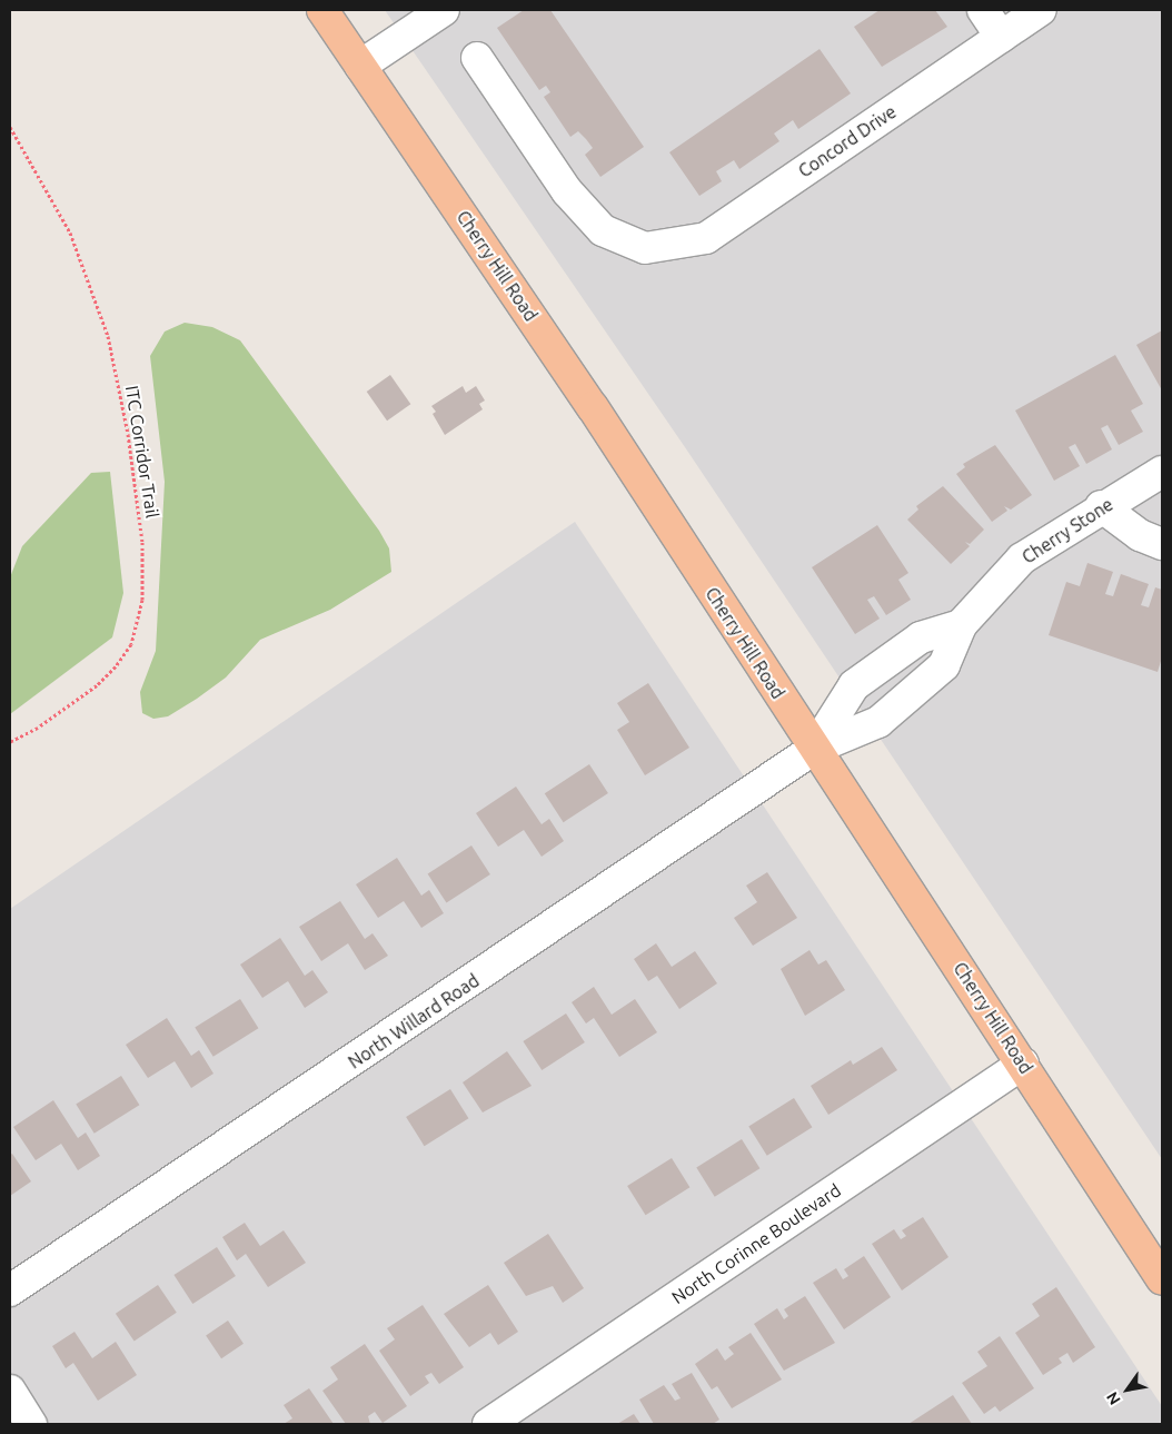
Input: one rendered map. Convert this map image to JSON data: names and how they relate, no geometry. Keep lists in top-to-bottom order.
{
  "streets": {
    "main road": ["Cherry Hill Road"],
    "street": [
      "Concord Drive",
      "Cherry Stone",
      "North Willard Road",
      "North Corinne Boulevard"
    ],
    "path": ["ITC Corridor Trail"]
  },
  "crossings": [
    ["Cherry Hill Road", "Cherry Stone"],
    ["Cherry Hill Road", "North Willard Road"],
    ["Cherry Hill Road", "North Corinne Boulevard"],
    ["Cherry Stone", "North Willard Road"]
  ],
  "north": "bottom left"
}
